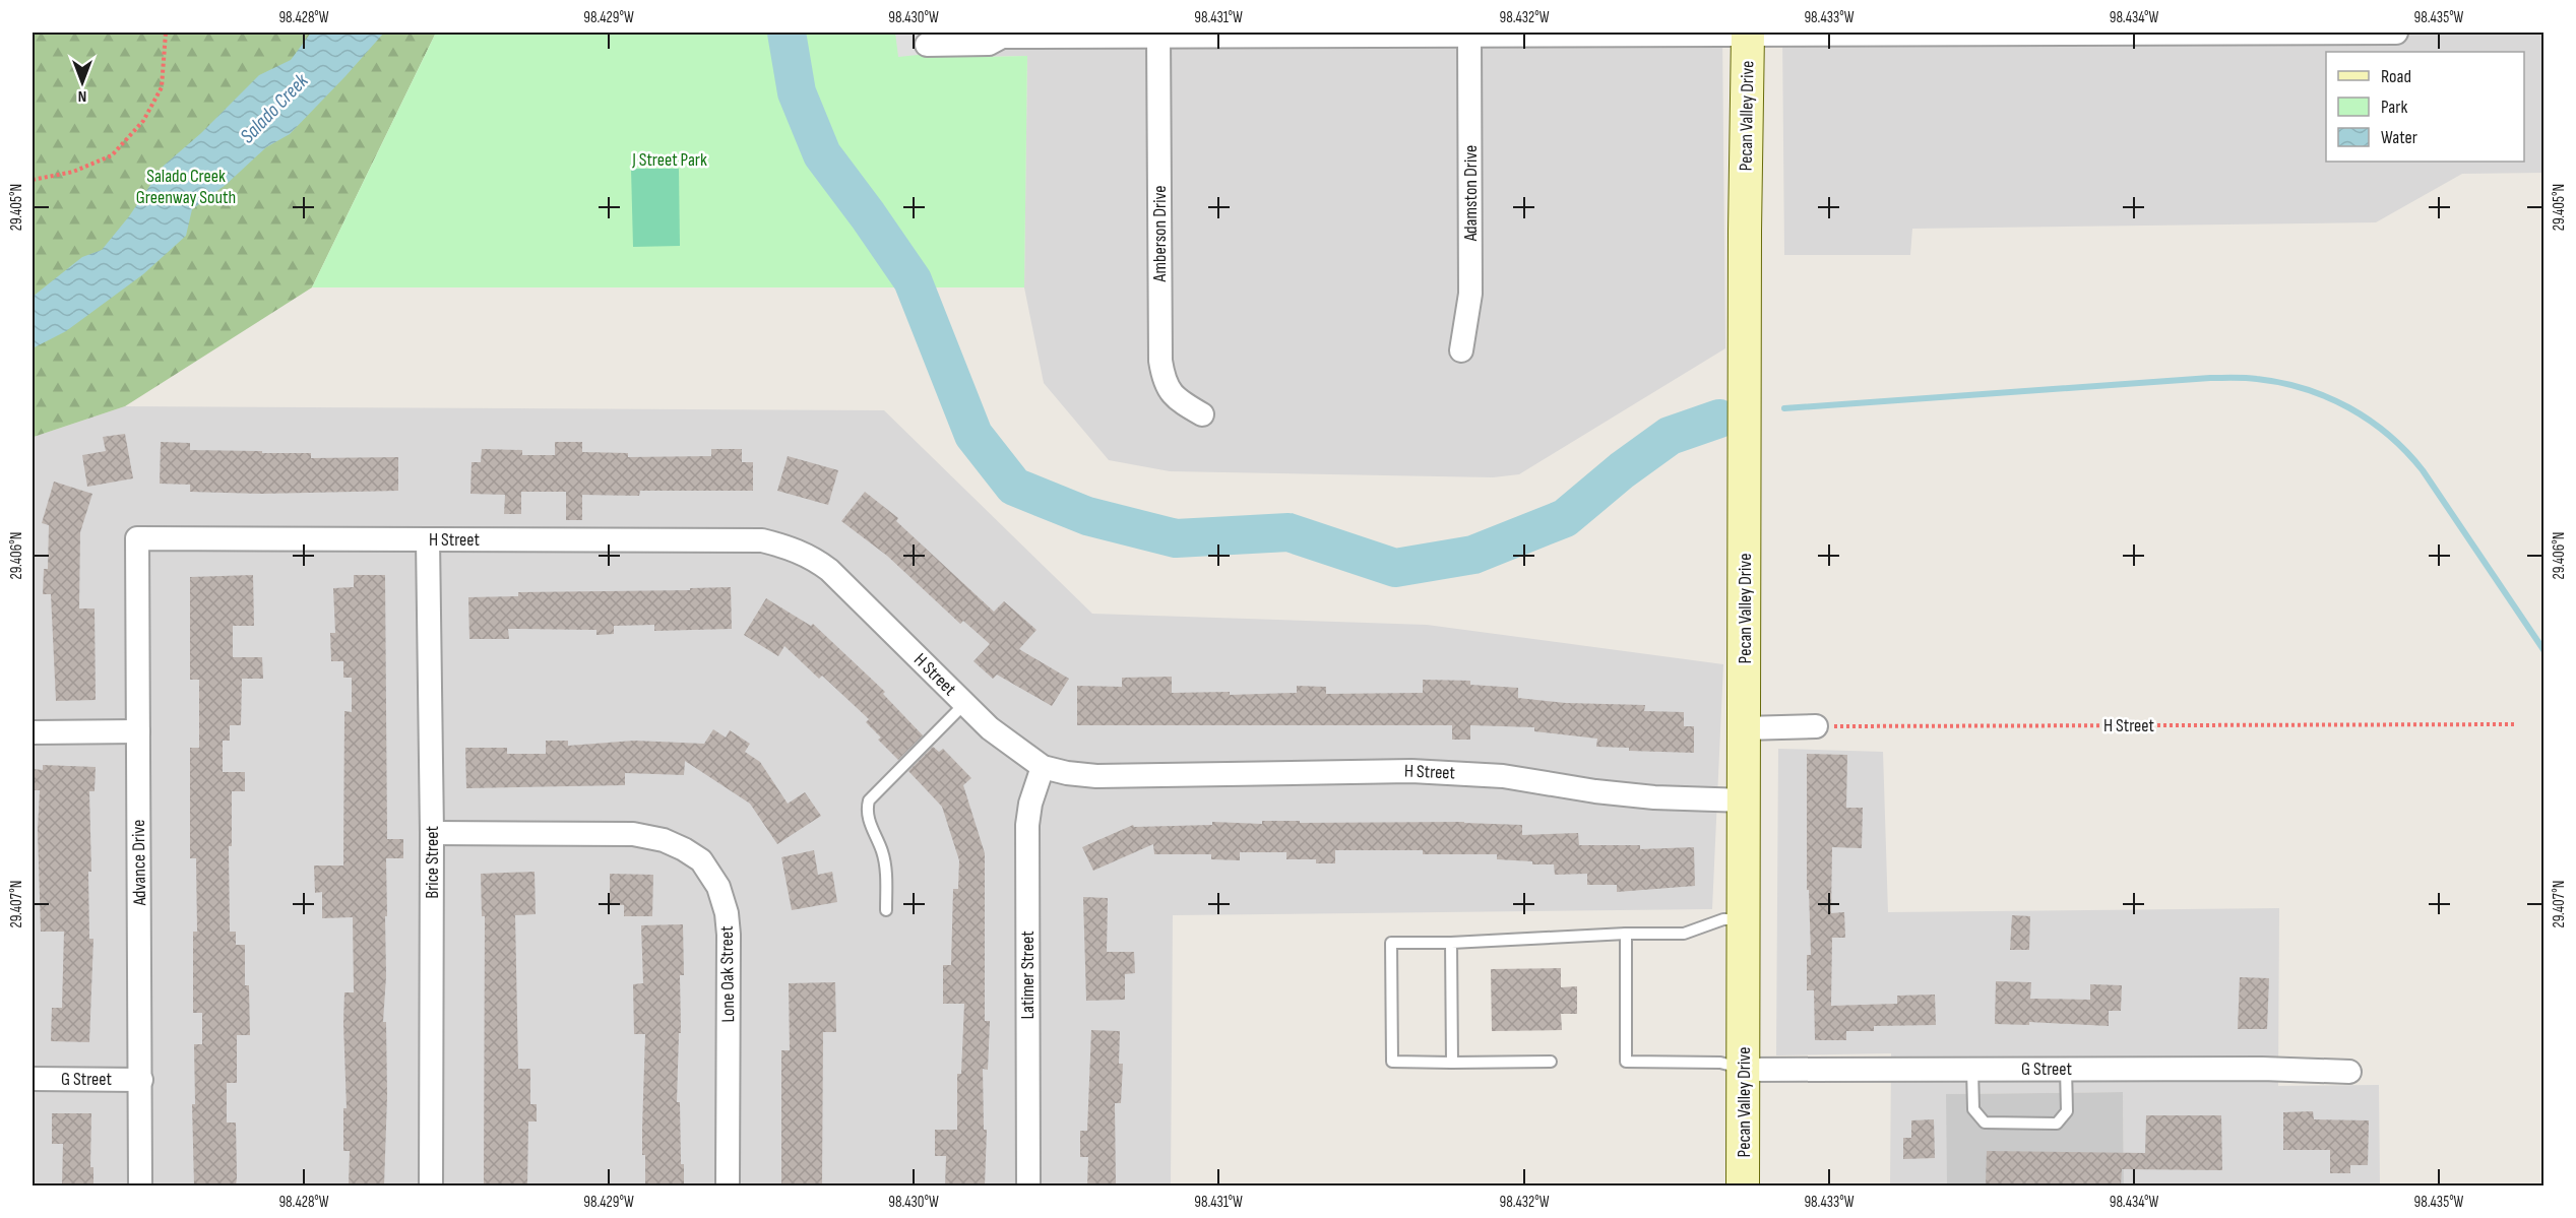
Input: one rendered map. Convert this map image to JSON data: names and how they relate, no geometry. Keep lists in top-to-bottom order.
{
  "streets": {
    "main road": ["Pecan Valley Drive"],
    "street": [
      "Adamston Drive",
      "Amberson Drive",
      "H Street",
      "Advance Drive",
      "Brice Street",
      "Lone Oak Street",
      "Latimer Street",
      "G Street"
    ]
  },
  "crossings": [
    ["Pecan Valley Drive", "H Street"],
    ["Pecan Valley Drive", "G Street"],
    ["H Street", "Advance Drive"],
    ["H Street", "Brice Street"],
    ["H Street", "Latimer Street"],
    ["Advance Drive", "G Street"],
    ["Brice Street", "Lone Oak Street"]
  ],
  "water": ["Salado Creek"],
  "parks": ["J Street Park", "Salado Creek Greenway South"],
  "legend": ["Road", "Park", "Water"],
  "north": "bottom",
  "coordinates": [
    "98.428°W",
    "98.429°W",
    "98.430°W",
    "98.431°W",
    "98.432°W",
    "98.433°W",
    "98.434°W",
    "98.435°W",
    "29.405°N",
    "29.406°N",
    "29.407°N"
  ]
}
